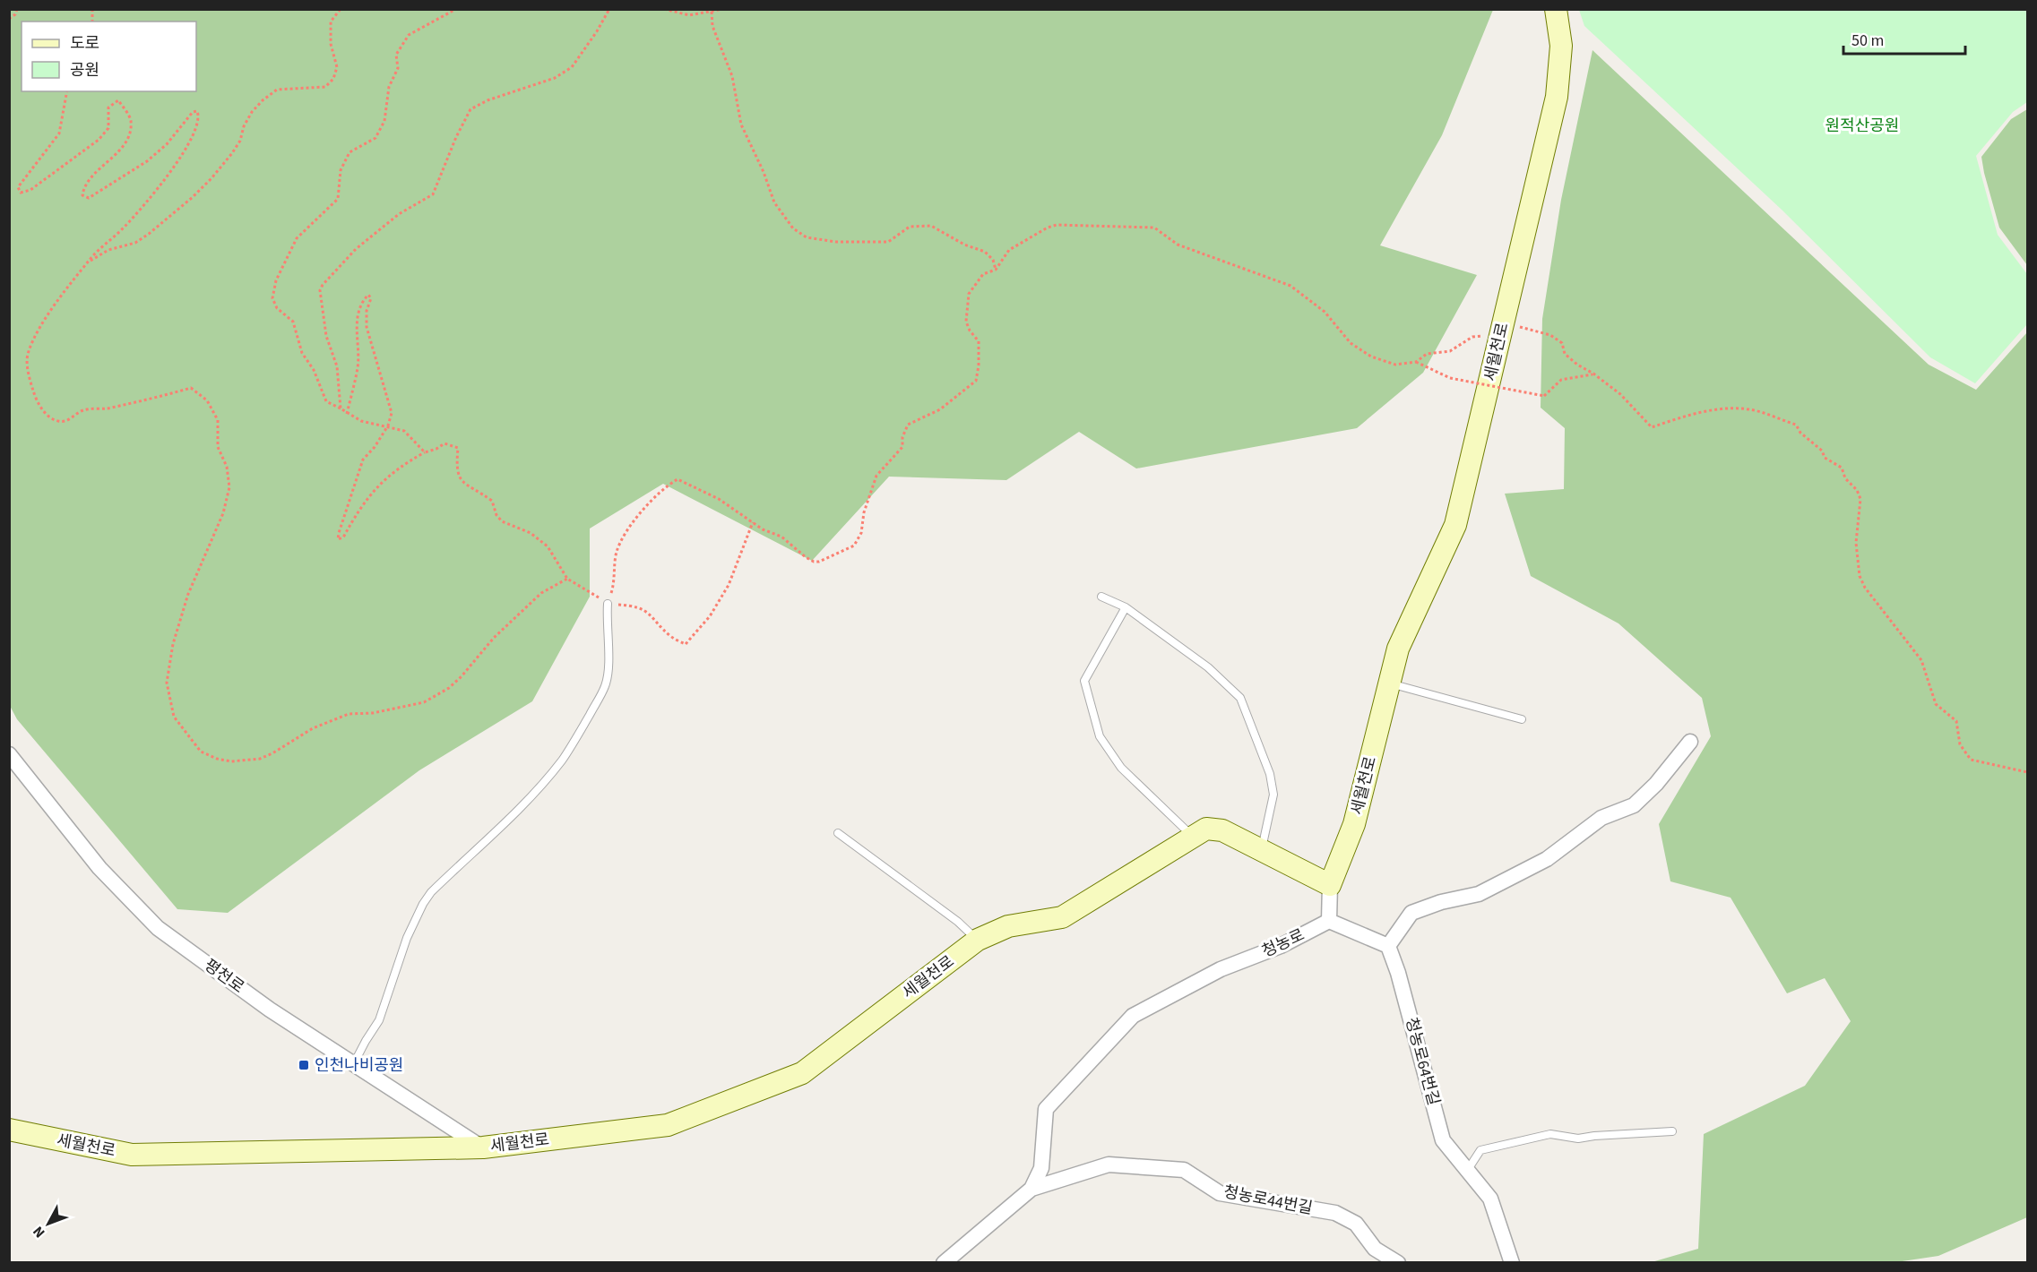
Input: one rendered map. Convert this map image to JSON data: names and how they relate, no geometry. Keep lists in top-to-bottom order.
{
  "streets": {
    "street": [
      "세월천로",
      "청농로",
      "평천로",
      "청농로64번길",
      "청농로44번길"
    ]
  },
  "crossings": [
    ["세월천로", "청농로"],
    ["세월천로", "평천로"],
    ["청농로", "청농로44번길"]
  ],
  "parks": ["원적산공원"],
  "places": {
    "transit": ["인천나비공원"]
  },
  "legend": ["도로", "공원"],
  "scale_bar": "50 m",
  "north": "bottom left"
}
